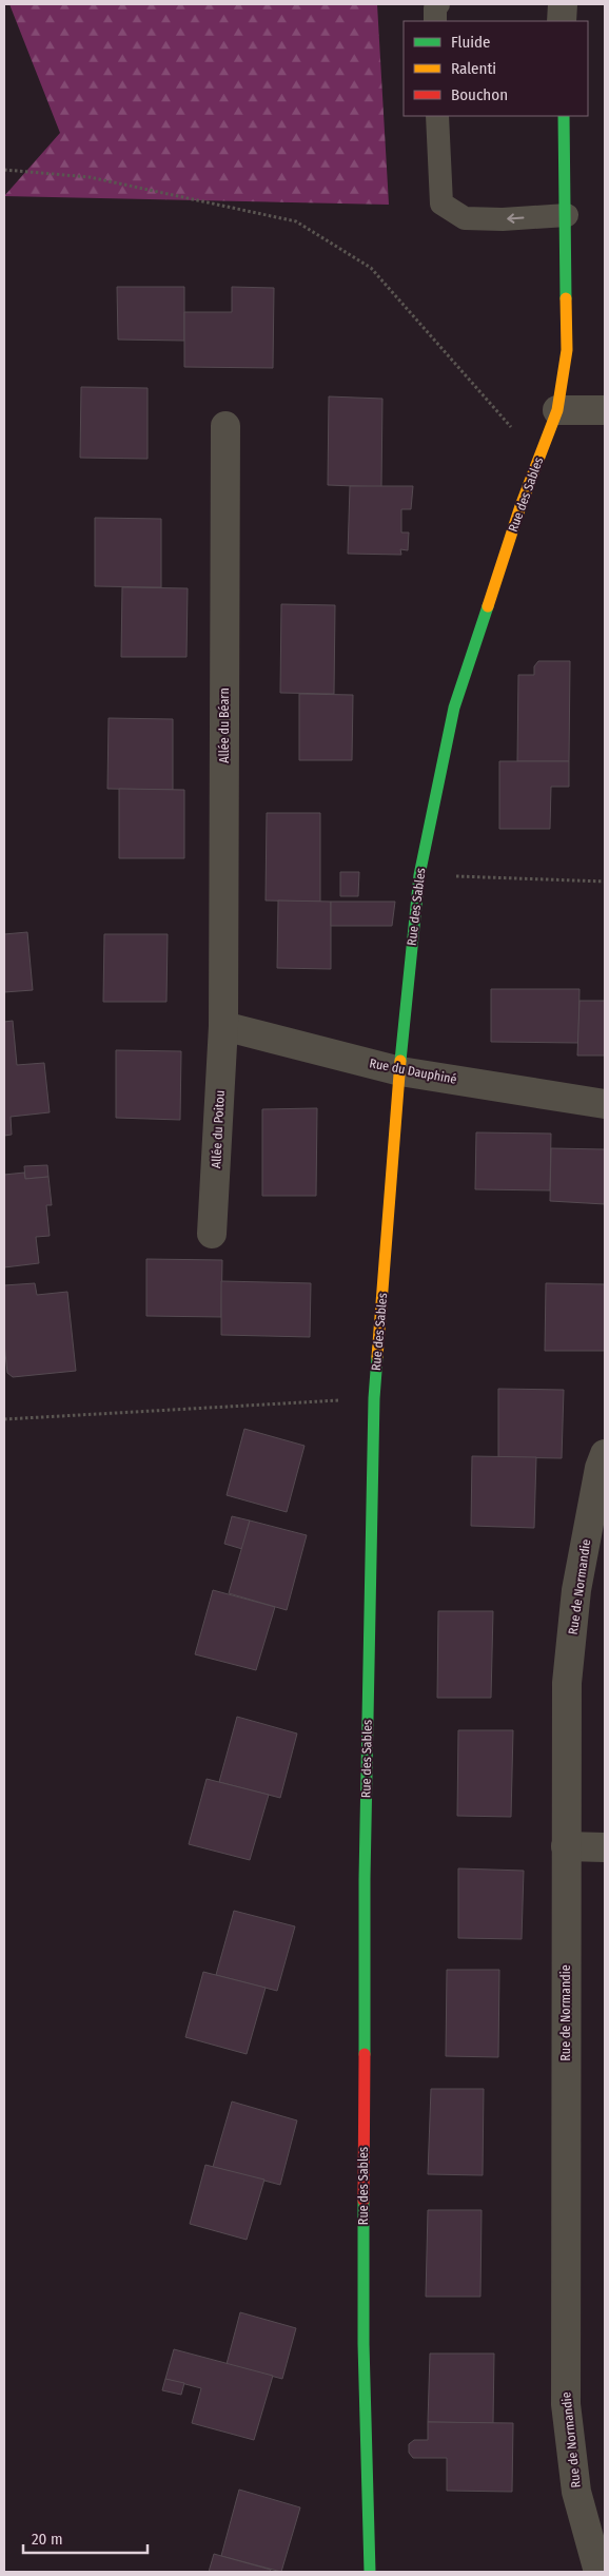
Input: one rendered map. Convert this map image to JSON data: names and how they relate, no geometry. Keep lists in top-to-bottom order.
{
  "streets": {
    "street": [
      "Rue des Sables",
      "Allée du Béarn",
      "Rue du Dauphiné",
      "Allée du Poitou",
      "Rue de Normandie"
    ]
  },
  "crossings": [
    ["Rue des Sables", "Rue du Dauphiné"],
    ["Allée du Béarn", "Rue du Dauphiné"],
    ["Allée du Béarn", "Allée du Poitou"],
    ["Rue du Dauphiné", "Allée du Poitou"]
  ],
  "legend": ["Fluide", "Ralenti", "Bouchon"],
  "scale_bar": "20 m"
}
